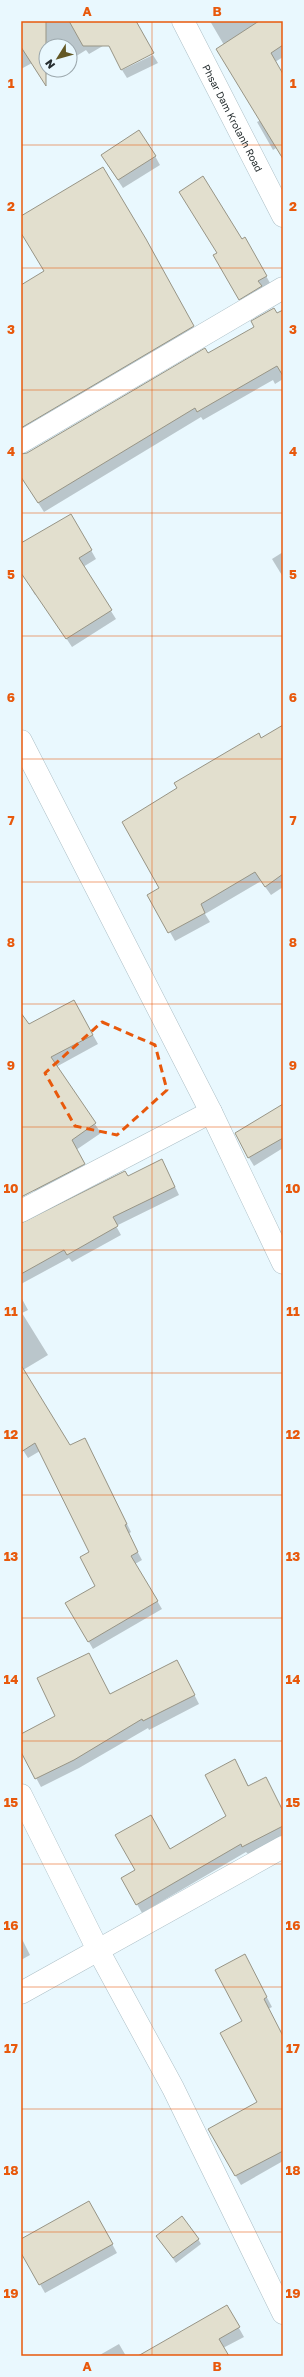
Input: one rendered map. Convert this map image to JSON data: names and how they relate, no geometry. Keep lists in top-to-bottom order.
{
  "streets": {
    "street": ["Phsar Dam Krolanh Road"]
  },
  "north": "bottom left",
  "grid": {
    "columns": ["A", "B"],
    "rows": [
      "1",
      "2",
      "3",
      "4",
      "5",
      "6",
      "7",
      "8",
      "9",
      "10",
      "11",
      "12",
      "13",
      "14",
      "15",
      "16",
      "17",
      "18",
      "19"
    ]
  }
}
